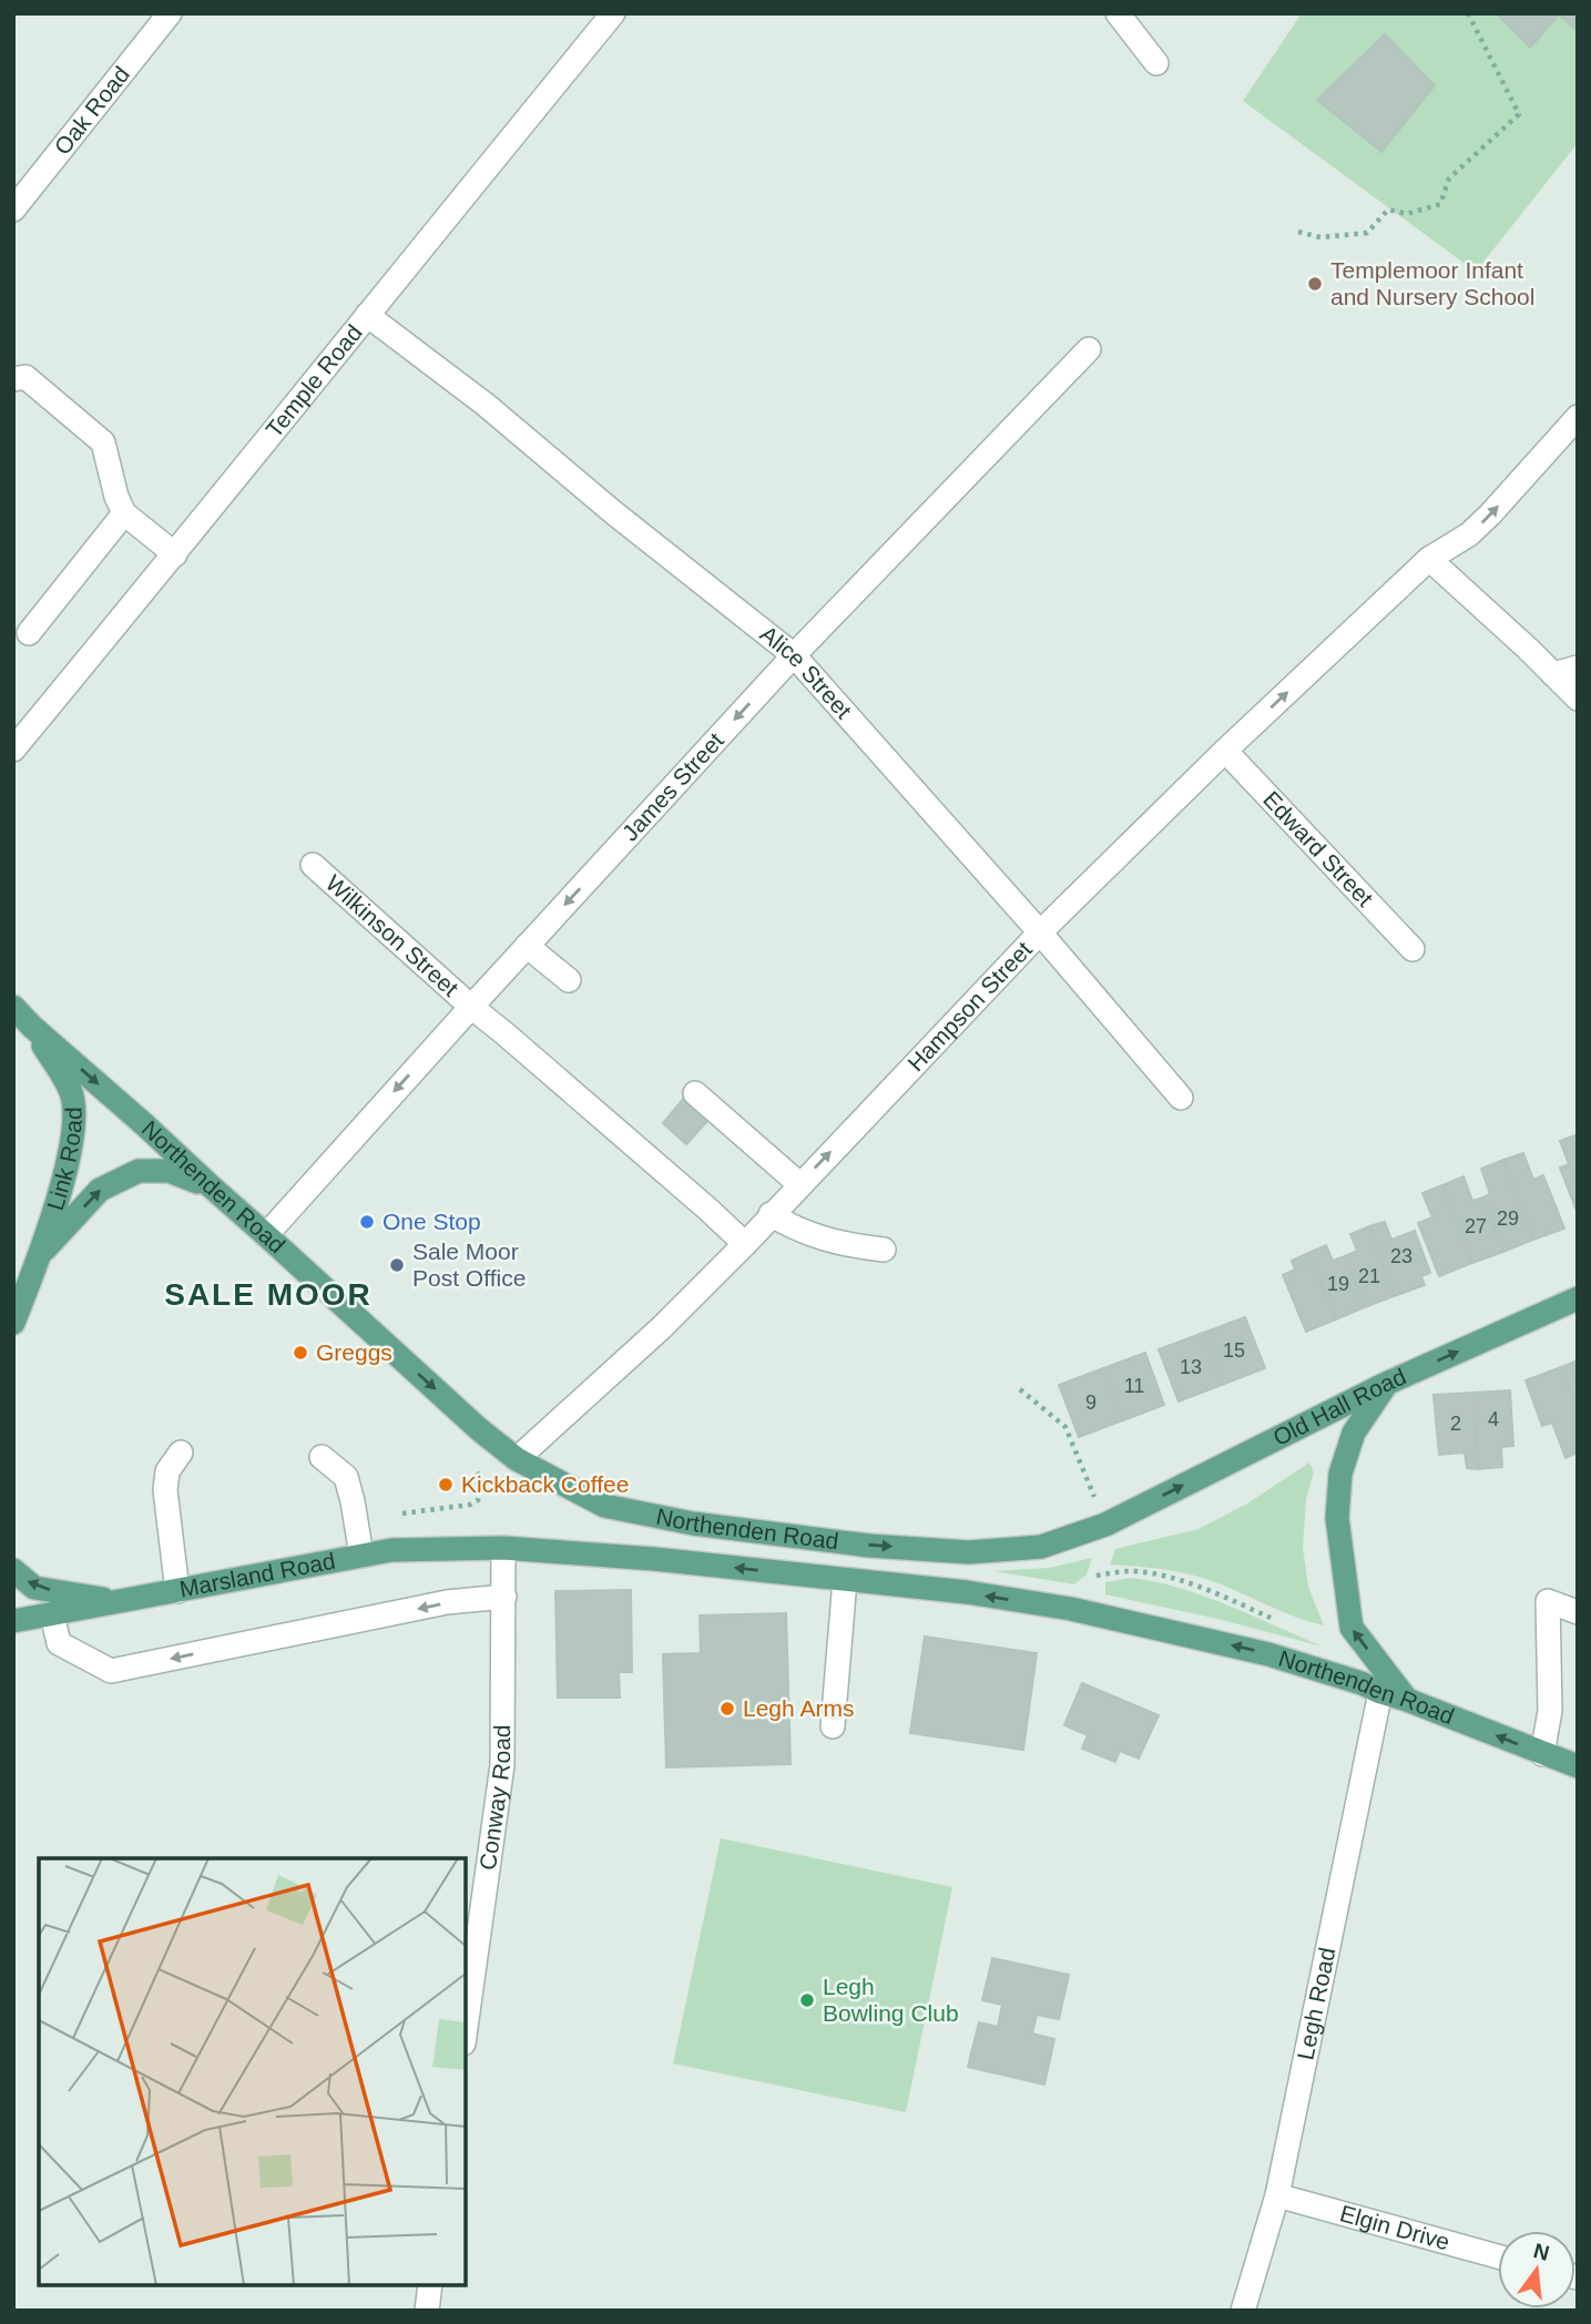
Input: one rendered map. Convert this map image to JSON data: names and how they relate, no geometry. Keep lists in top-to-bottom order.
{
  "streets": {
    "main road": [
      "Link Road",
      "Northenden Road",
      "Old Hall Road",
      "Marsland Road"
    ],
    "street": [
      "Oak Road",
      "Temple Road",
      "Alice Street",
      "James Street",
      "Edward Street",
      "Wilkinson Street",
      "Hampson Street",
      "Conway Road",
      "Legh Road",
      "Elgin Drive"
    ]
  },
  "crossings": [
    ["Temple Road", "Alice Street"],
    ["Alice Street", "James Street"],
    ["Alice Street", "Hampson Street"],
    ["James Street", "Wilkinson Street"],
    ["James Street", "Northenden Road"],
    ["Edward Street", "Hampson Street"],
    ["Wilkinson Street", "Hampson Street"],
    ["Hampson Street", "Northenden Road"],
    ["Link Road", "Northenden Road"],
    ["Northenden Road", "Old Hall Road"],
    ["Northenden Road", "Marsland Road"],
    ["Northenden Road", "Conway Road"],
    ["Northenden Road", "Legh Road"],
    ["Marsland Road", "Conway Road"],
    ["Legh Road", "Elgin Drive"]
  ],
  "one_way": [
    "James Street",
    "Hampson Street",
    "Link Road",
    "Old Hall Road"
  ],
  "districts": ["SALE MOOR"],
  "places": [
    "Templemoor Infant and Nursery School",
    "One Stop",
    "Sale Moor Post Office",
    "Greggs",
    "Kickback Coffee",
    "Legh Arms",
    "Legh Bowling Club"
  ],
  "house_numbers": [
    "29",
    "27",
    "23",
    "21",
    "19",
    "15",
    "13",
    "11",
    "9",
    "4",
    "2"
  ],
  "north": "top"
}
